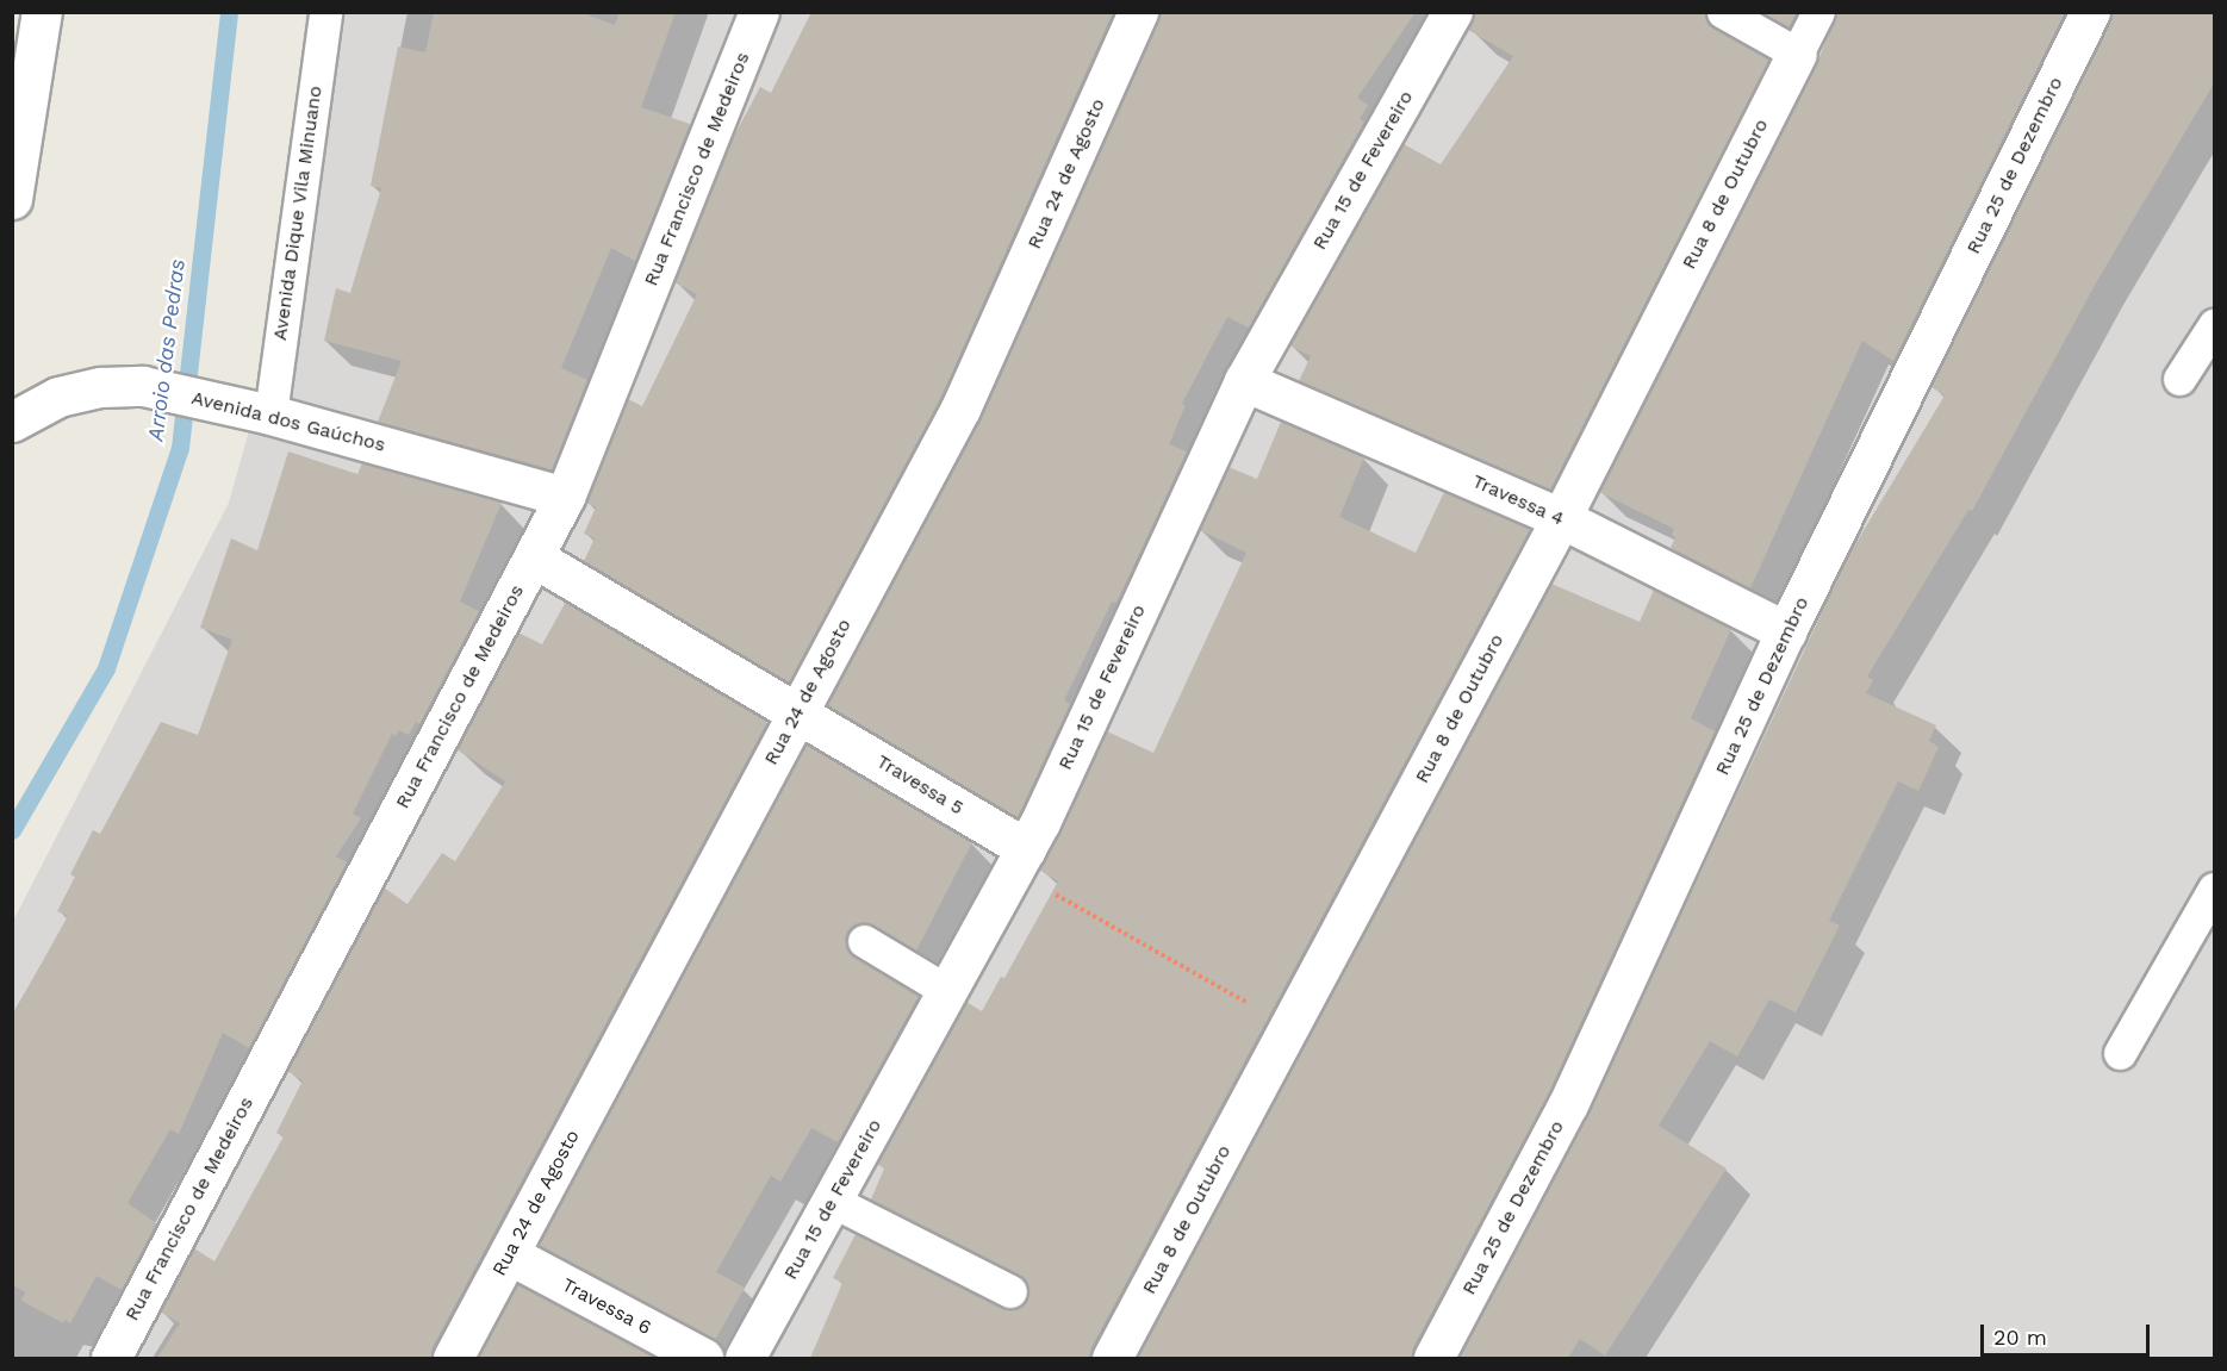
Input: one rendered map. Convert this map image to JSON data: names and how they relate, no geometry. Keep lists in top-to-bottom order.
{
  "streets": {
    "street": [
      "Rua 25 de Dezembro",
      "Rua Francisco de Medeiros",
      "Rua 15 de Fevereiro",
      "Rua 24 de Agosto",
      "Rua 8 de Outubro",
      "Avenida dos Gaúchos",
      "Travessa 4",
      "Travessa 5",
      "Travessa 6"
    ],
    "lane": ["Avenida Dique Vila Minuano"]
  },
  "crossings": [
    ["Rua 25 de Dezembro", "Travessa 4"],
    ["Rua Francisco de Medeiros", "Avenida dos Gaúchos"],
    ["Rua Francisco de Medeiros", "Travessa 5"],
    ["Rua 15 de Fevereiro", "Travessa 4"],
    ["Rua 15 de Fevereiro", "Travessa 5"],
    ["Rua 24 de Agosto", "Travessa 5"],
    ["Rua 24 de Agosto", "Travessa 6"],
    ["Rua 8 de Outubro", "Travessa 4"],
    ["Avenida Dique Vila Minuano", "Avenida dos Gaúchos"]
  ],
  "water": ["Arroio das Pedras"],
  "scale_bar": "20 m"
}
